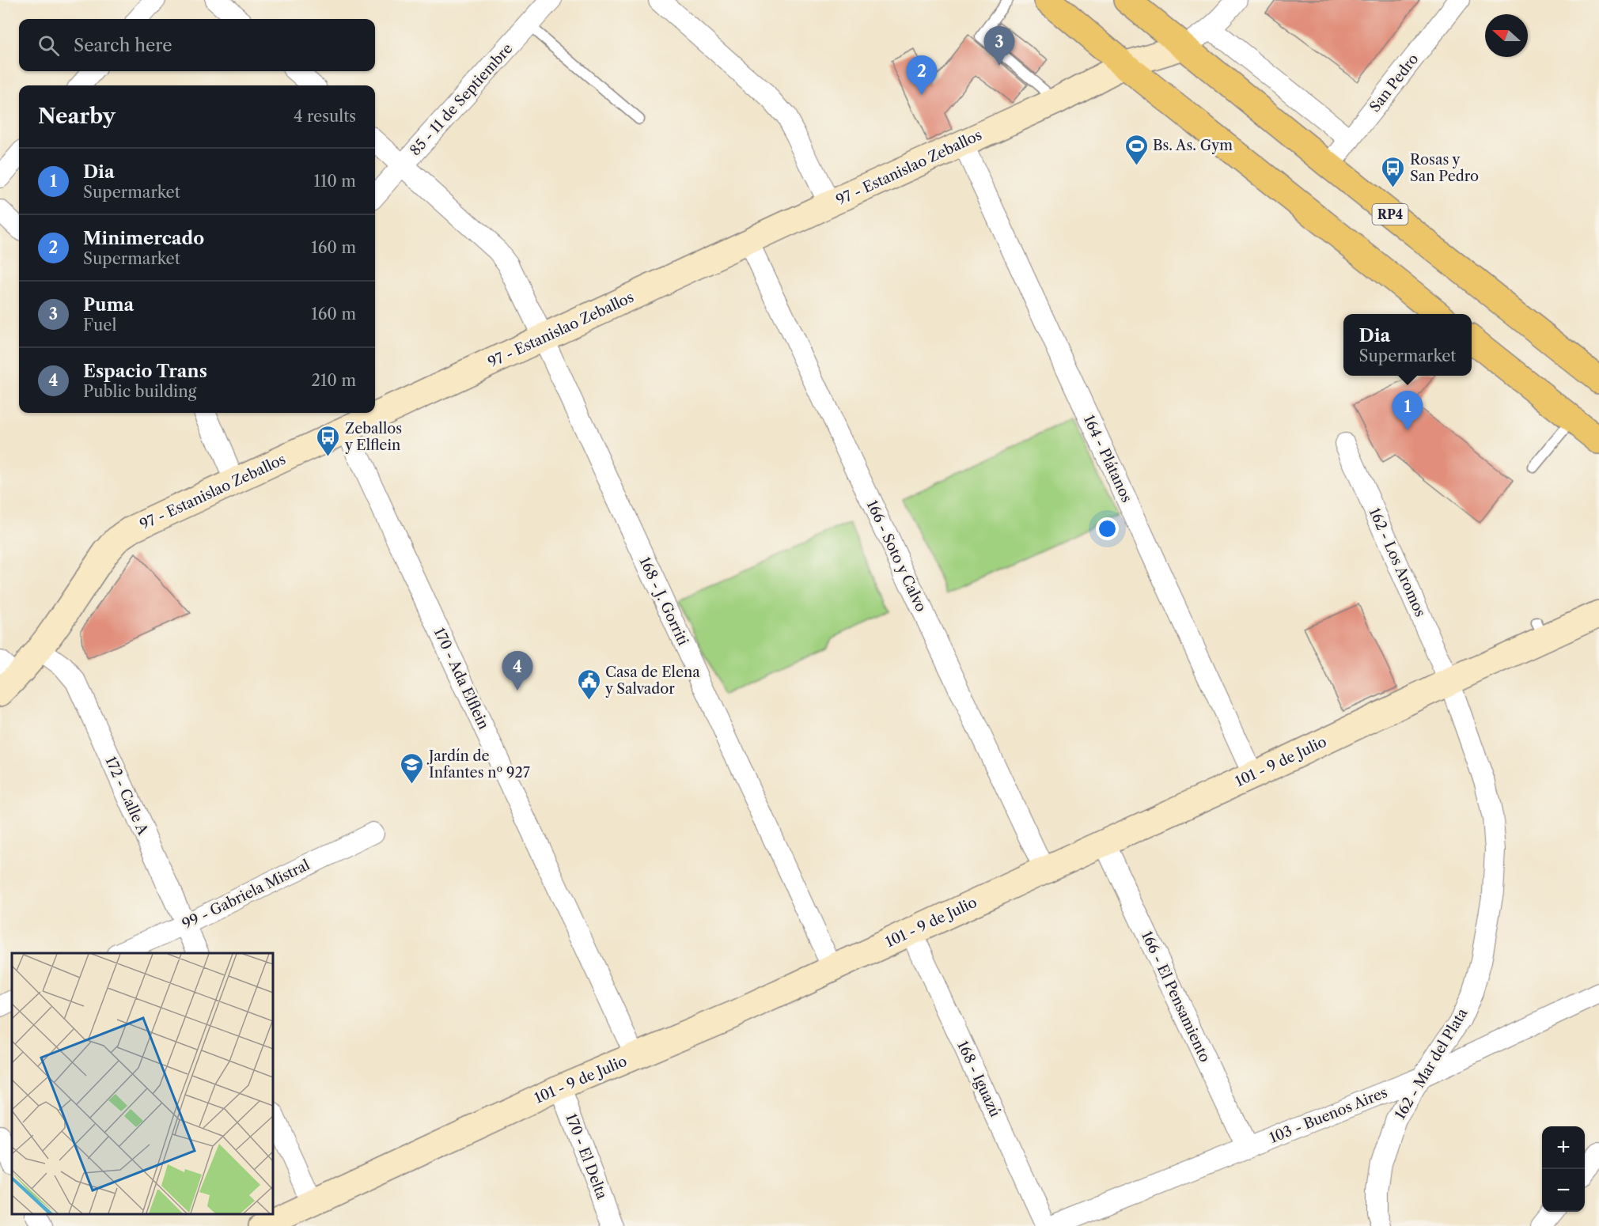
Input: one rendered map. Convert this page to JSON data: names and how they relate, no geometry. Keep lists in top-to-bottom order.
{
  "streets": {
    "main road": ["RP4"],
    "street": [
      "San Pedro",
      "85 - 11 de Septiembre",
      "97 - Estanislao Zeballos",
      "164 - Plátanos",
      "166 - Soto y Calvo",
      "162 - Los Aromos",
      "168 - J. Gorriti",
      "170 - Ada Elflein",
      "101 - 9 de Julio",
      "172 - Calle A",
      "99 - Gabriela Mistral",
      "166 - El Pensamiento",
      "162 - Mar del Plata",
      "168 - Iguazú",
      "103 - Buenos Aires",
      "170 - El Delta"
    ]
  },
  "crossings": [
    ["San Pedro", "RP4"],
    ["85 - 11 de Septiembre", "168 - J. Gorriti"],
    ["97 - Estanislao Zeballos", "RP4"],
    ["97 - Estanislao Zeballos", "164 - Plátanos"],
    ["97 - Estanislao Zeballos", "166 - Soto y Calvo"],
    ["97 - Estanislao Zeballos", "168 - J. Gorriti"],
    ["97 - Estanislao Zeballos", "170 - Ada Elflein"],
    ["97 - Estanislao Zeballos", "172 - Calle A"],
    ["164 - Plátanos", "101 - 9 de Julio"],
    ["166 - Soto y Calvo", "101 - 9 de Julio"],
    ["162 - Los Aromos", "101 - 9 de Julio"],
    ["162 - Los Aromos", "162 - Mar del Plata"],
    ["168 - J. Gorriti", "101 - 9 de Julio"],
    ["170 - Ada Elflein", "101 - 9 de Julio"],
    ["101 - 9 de Julio", "166 - El Pensamiento"],
    ["101 - 9 de Julio", "162 - Mar del Plata"],
    ["101 - 9 de Julio", "168 - Iguazú"],
    ["101 - 9 de Julio", "170 - El Delta"],
    ["172 - Calle A", "99 - Gabriela Mistral"],
    ["166 - El Pensamiento", "103 - Buenos Aires"],
    ["162 - Mar del Plata", "103 - Buenos Aires"]
  ],
  "places": {
    "sports": ["Bs. As. Gym"],
    "bus stop": ["Rosas y San Pedro", "Zeballos y Elflein"],
    "public building": ["Casa de Elena y Salvador"],
    "school or university": ["Jardín de Infantes nº 927"]
  },
  "north": "left",
  "page": {
    "search": "Search here",
    "pins": [
      "3",
      "2",
      "1",
      "4"
    ],
    "heading": ["Nearby", "4 results"],
    "list": [
      {
        "mark": "1",
        "name": "Dia",
        "note": "Supermarket",
        "value": "110 m"
      },
      {
        "mark": "2",
        "name": "Minimercado",
        "note": "Supermarket",
        "value": "160 m"
      },
      {
        "mark": "3",
        "name": "Puma",
        "note": "Fuel",
        "value": "160 m"
      },
      {
        "mark": "4",
        "name": "Espacio Trans",
        "note": "Public building",
        "value": "210 m"
      }
    ],
    "popup": ["Dia", "Supermarket"],
    "map_buttons": ["+", "−"]
  }
}
